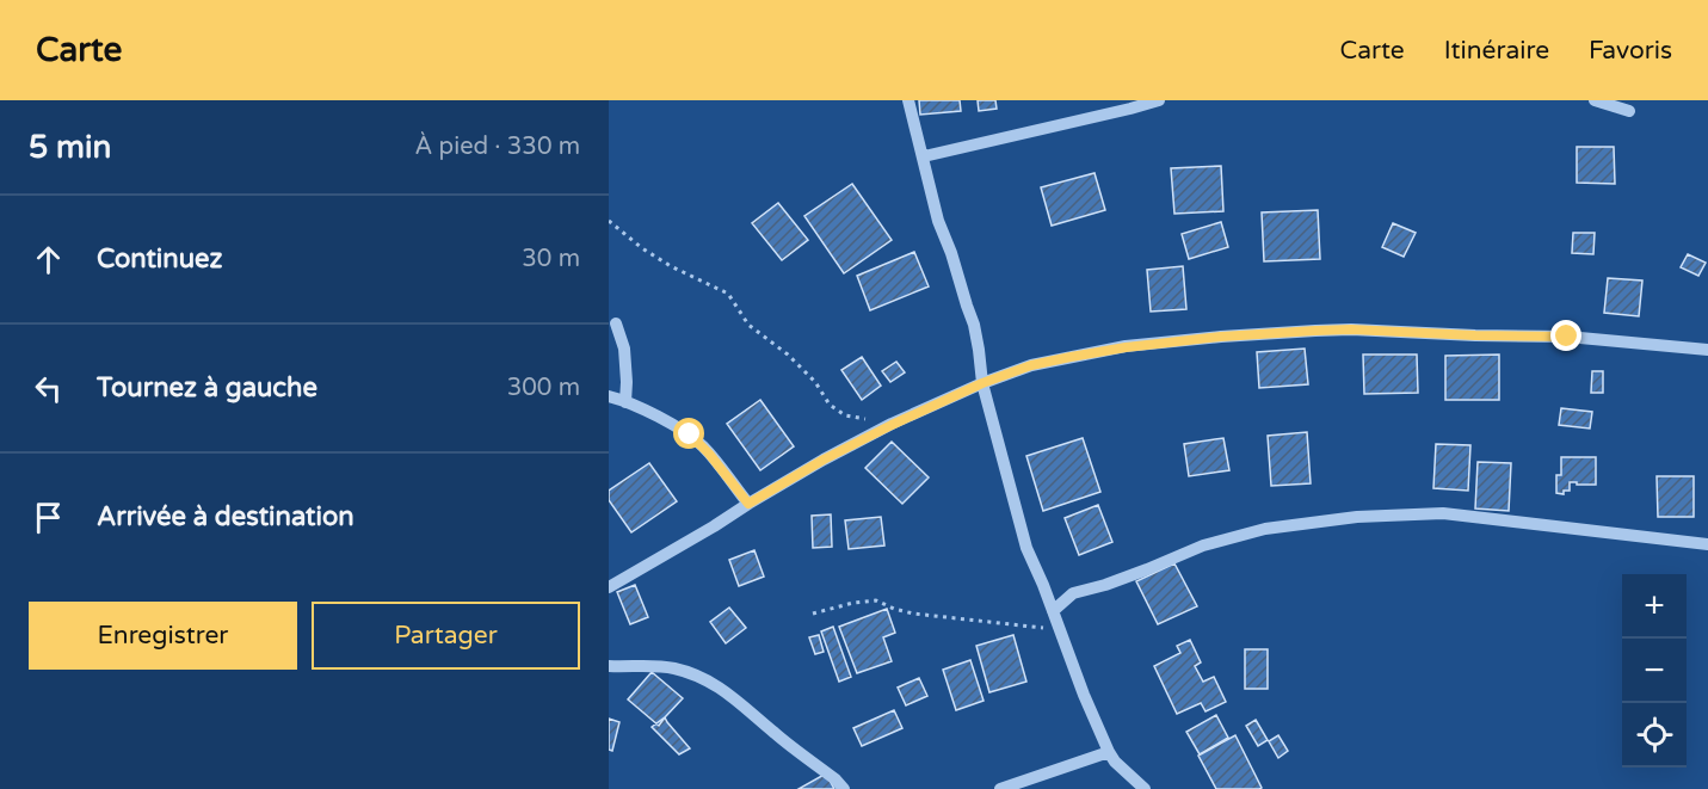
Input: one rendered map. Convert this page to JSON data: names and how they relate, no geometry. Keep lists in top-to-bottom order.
{
  "page": {
    "header": "Carte",
    "nav": ["Carte", "Itinéraire", "Favoris"],
    "heading": ["5 min", "À pied · 330 m"],
    "list": [
      ["Continuez", "30 m"],
      ["Tournez à gauche", "300 m"],
      "Arrivée à destination"
    ],
    "map_buttons": ["+", "−"],
    "buttons": ["Enregistrer", "Partager"]
  }
}
